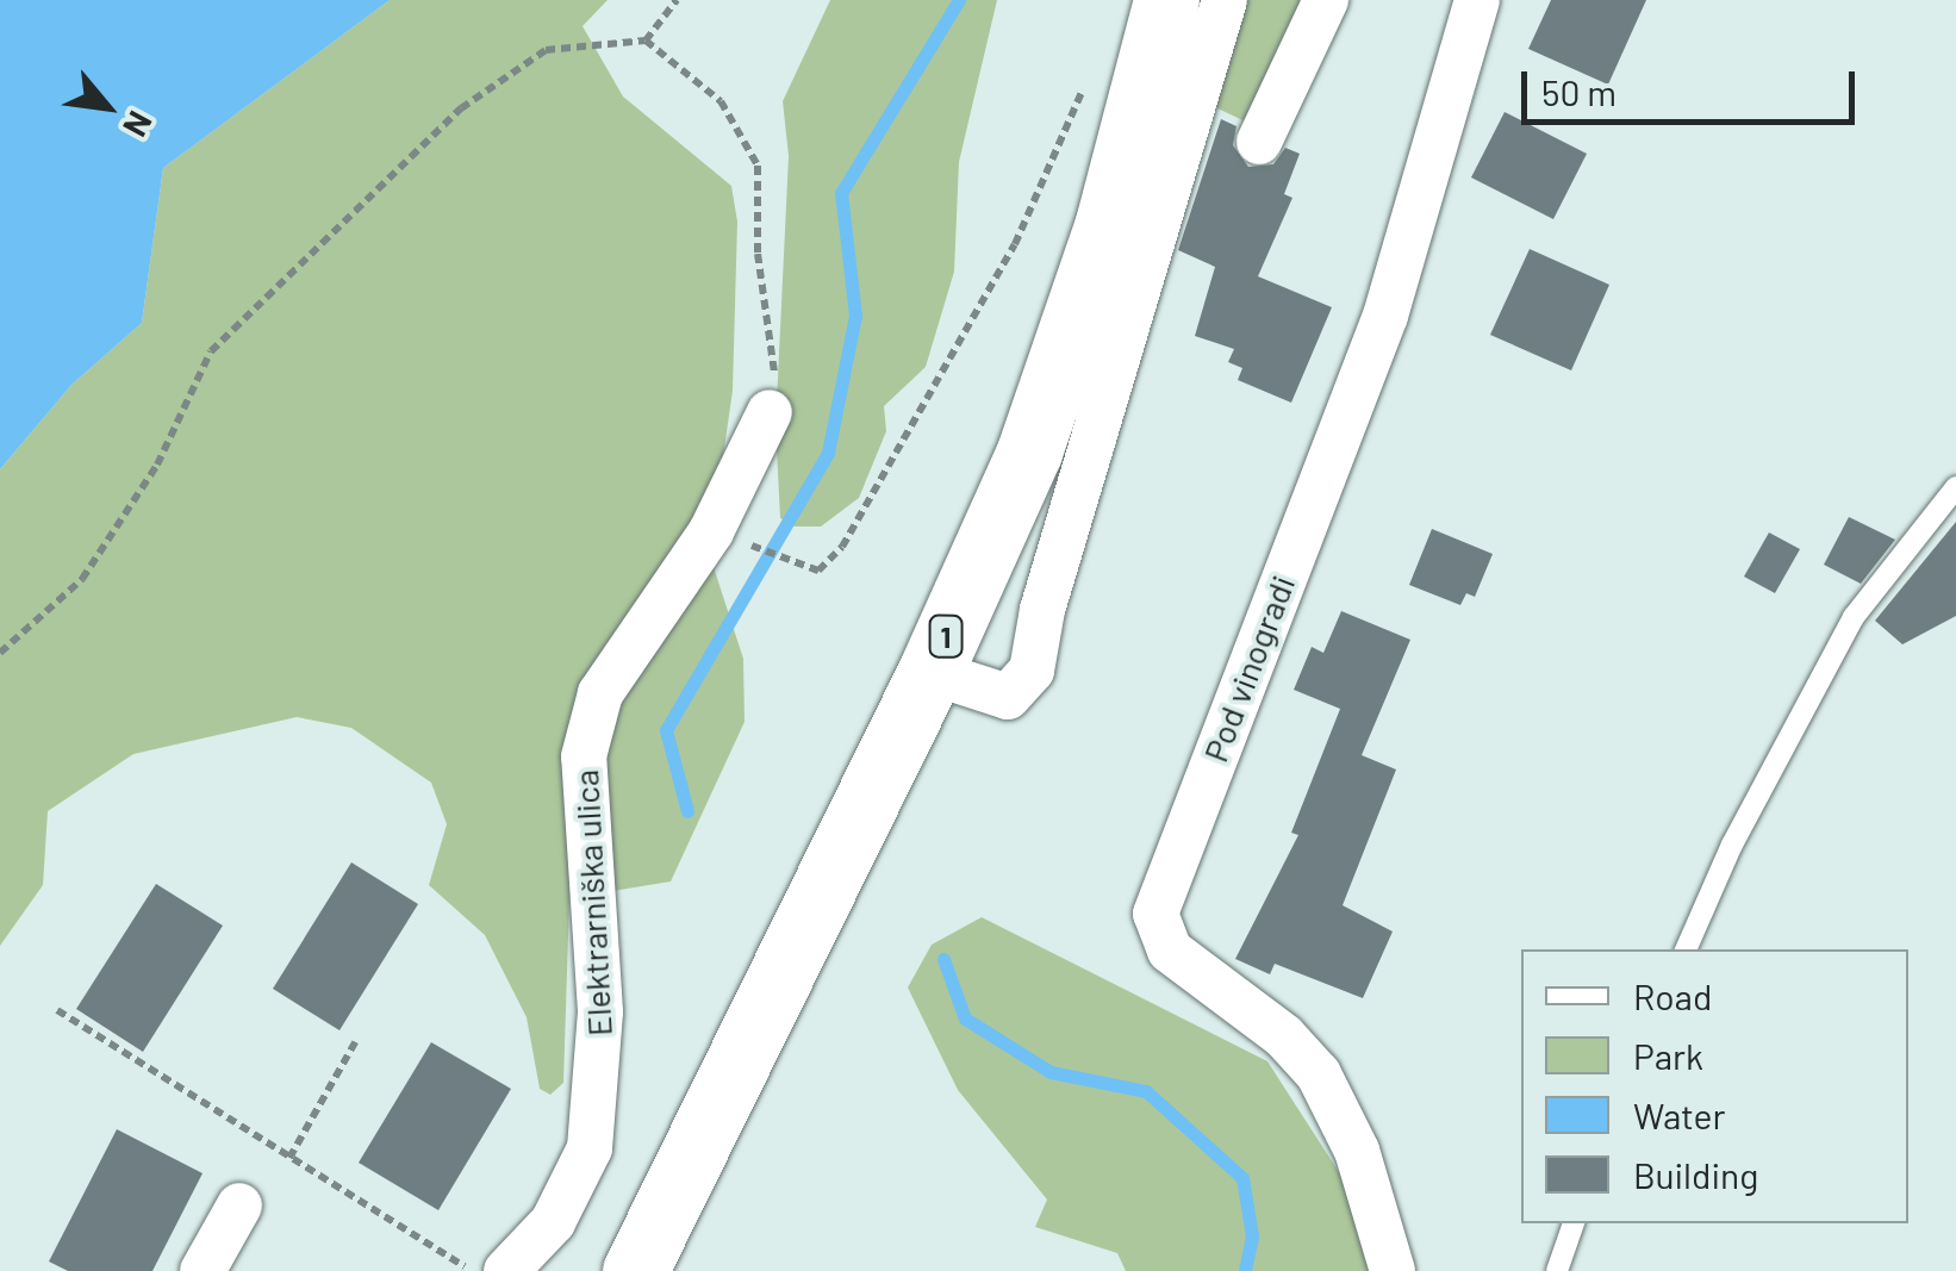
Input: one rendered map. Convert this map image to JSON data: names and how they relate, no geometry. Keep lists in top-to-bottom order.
{
  "streets": {
    "main road": ["1"],
    "street": ["Pod vinogradi", "Elektrarniška ulica"]
  },
  "legend": [
    "Road",
    "Park",
    "Water",
    "Building"
  ],
  "scale_bar": "50 m",
  "north": "bottom right"
}
